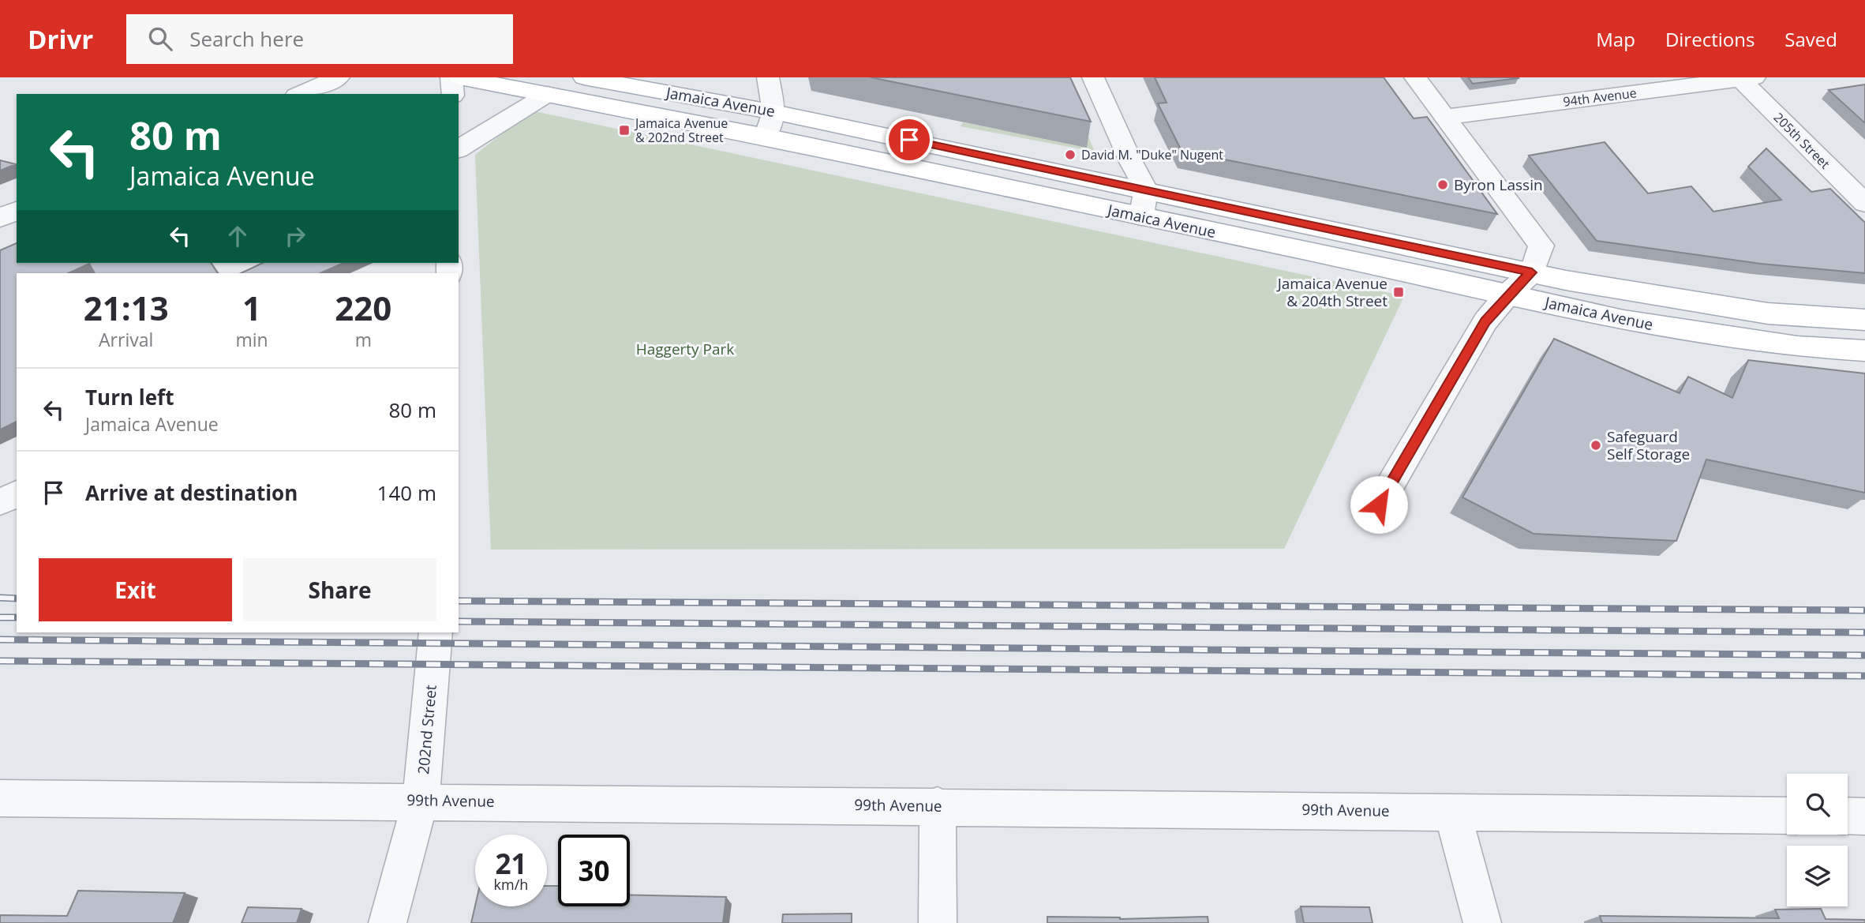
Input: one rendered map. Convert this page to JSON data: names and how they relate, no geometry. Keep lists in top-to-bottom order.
{
  "streets": {
    "main road": ["Jamaica Avenue"],
    "street": [
      "94th Avenue",
      "205th Street",
      "202nd Street",
      "99th Avenue"
    ]
  },
  "crossings": [
    ["94th Avenue", "205th Street"],
    ["202nd Street", "99th Avenue"]
  ],
  "parks": ["Haggerty Park"],
  "places": {
    "transit": ["Jamaica Avenue & 202nd Street", "Jamaica Avenue & 204th Street"],
    "other": ["David M. \"Duke\" Nugent", "Byron Lassin", "Safeguard Self Storage"]
  },
  "page": {
    "header": "Drivr",
    "search": "Search here",
    "nav": ["Map", "Directions", "Saved"],
    "turn": ["80 m", "Jamaica Avenue"],
    "eta": [
      "21:13",
      "Arrival",
      "1",
      "min",
      "220",
      "m"
    ],
    "list": [
      {
        "name": "Turn left",
        "note": "Jamaica Avenue",
        "value": "80 m"
      },
      {
        "name": "Arrive at destination",
        "value": "140 m"
      }
    ],
    "buttons": ["Exit", "Share"],
    "speed": "21 km/h",
    "limit": "30"
  }
}
